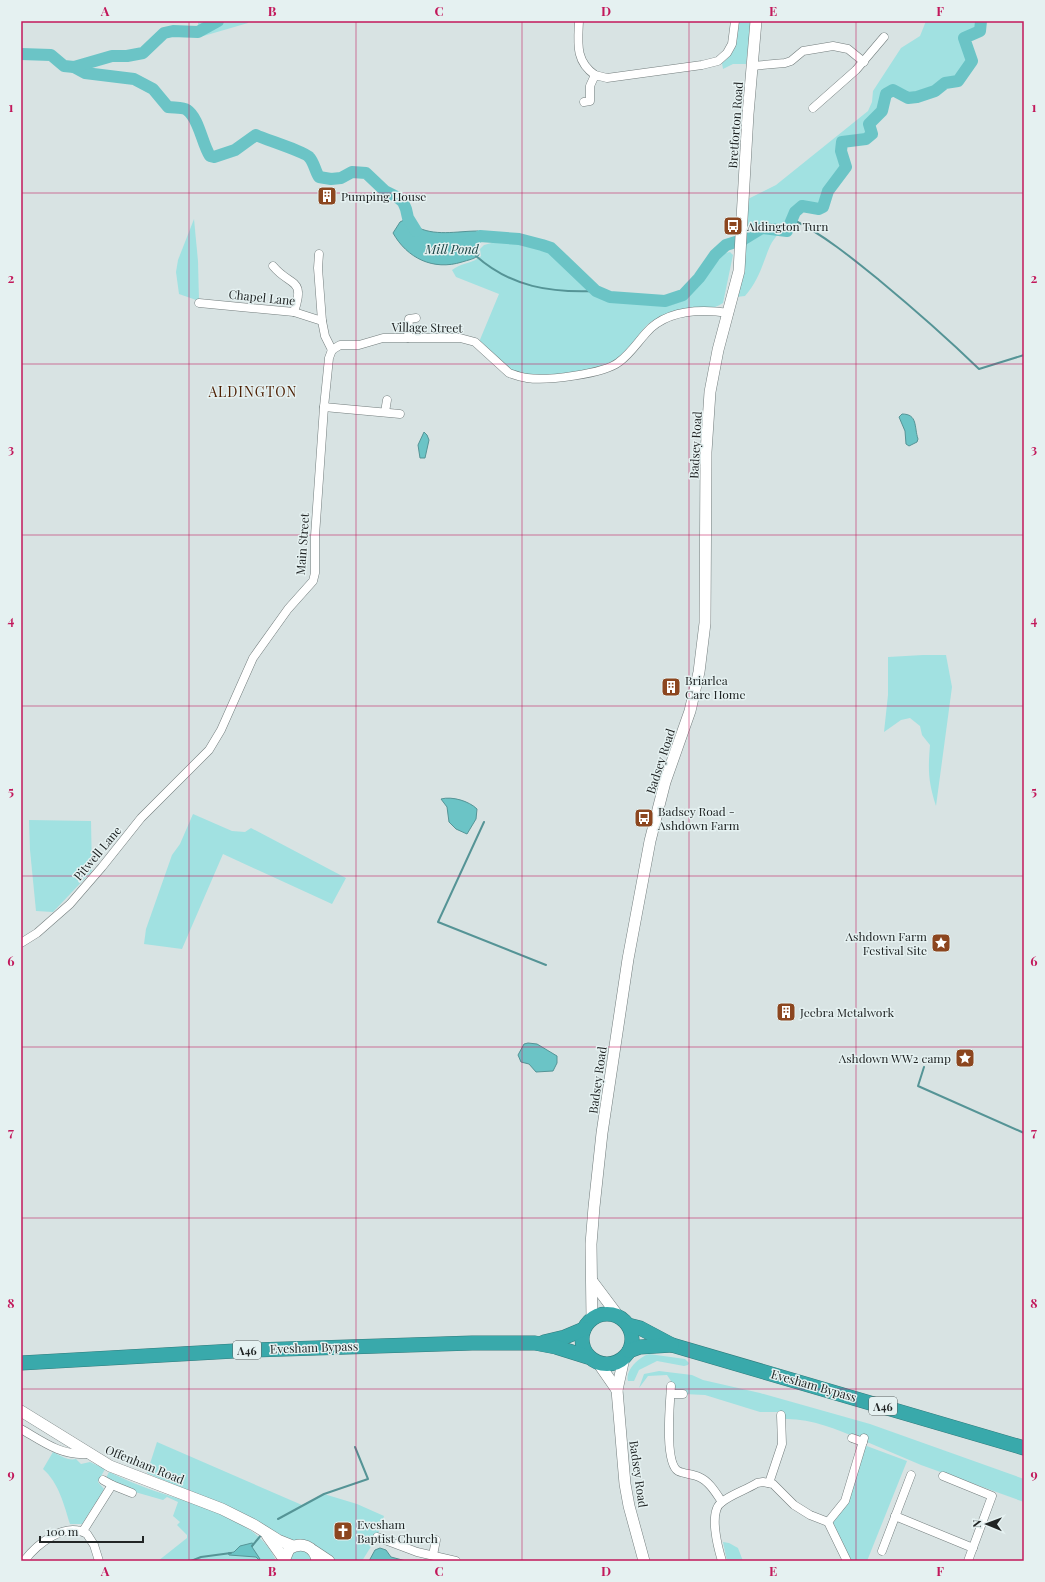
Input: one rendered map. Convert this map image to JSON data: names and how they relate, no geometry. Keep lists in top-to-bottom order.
{
  "streets": {
    "highway": ["Evesham Bypass", "A46"],
    "main road": ["Bretforton Road", "Badsey Road", "Offenham Road"],
    "street": [
      "Chapel Lane",
      "Village Street",
      "Main Street",
      "Pitwell Lane"
    ]
  },
  "crossings": [
    ["Bretforton Road", "Badsey Road"],
    ["Village Street", "Badsey Road"],
    ["Village Street", "Main Street"],
    ["Badsey Road", "Evesham Bypass"],
    ["Main Street", "Pitwell Lane"]
  ],
  "districts": ["ALDINGTON"],
  "water": ["Mill Pond"],
  "places": {
    "building": ["Pumping House", "Briarlea Care Home", "Jeebra Metalwork"],
    "bus stop": ["Aldington Turn", "Badsey Road - Ashdown Farm"],
    "place": ["Ashdown Farm Festival Site", "Ashdown WW2 camp"],
    "church": ["Evesham Baptist Church"]
  },
  "scale_bar": "100 m",
  "north": "left",
  "grid": {
    "columns": [
      "A",
      "B",
      "C",
      "D",
      "E",
      "F"
    ],
    "rows": [
      "1",
      "2",
      "3",
      "4",
      "5",
      "6",
      "7",
      "8",
      "9"
    ]
  }
}
